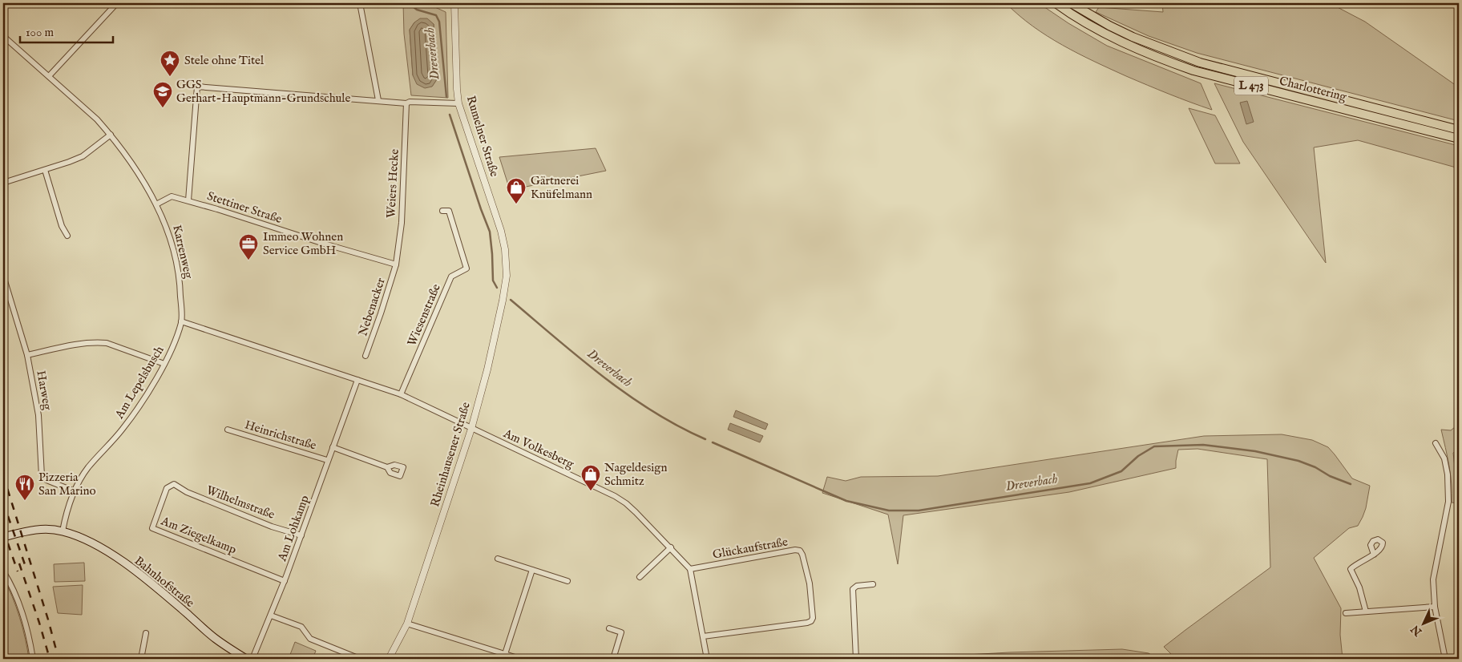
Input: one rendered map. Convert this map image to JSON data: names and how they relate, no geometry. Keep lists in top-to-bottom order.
{
  "streets": {
    "highway": ["L 473", "Charlottering"],
    "main road": ["Bahnhofstraße"],
    "street": [
      "Rumelner Straße",
      "Weiers Hecke",
      "Stettiner Straße",
      "Karrenweg",
      "Nebenacker",
      "Wiesenstraße",
      "Am Lepelsbusch",
      "Harweg",
      "Heinrichstraße",
      "Am Volkesberg",
      "Rheinhausener Straße",
      "Wilhelmstraße",
      "Am Lohkamp",
      "Am Ziegelkamp",
      "Glückaufstraße"
    ]
  },
  "crossings": [
    ["Rumelner Straße", "Rheinhausener Straße"],
    ["Weiers Hecke", "Stettiner Straße"],
    ["Weiers Hecke", "Nebenacker"],
    ["Stettiner Straße", "Karrenweg"],
    ["Stettiner Straße", "Nebenacker"],
    ["Karrenweg", "Am Lepelsbusch"],
    ["Am Lepelsbusch", "Harweg"],
    ["Am Lepelsbusch", "Bahnhofstraße"],
    ["Heinrichstraße", "Am Lohkamp"],
    ["Am Volkesberg", "Rheinhausener Straße"],
    ["Am Volkesberg", "Glückaufstraße"],
    ["Wilhelmstraße", "Am Lohkamp"],
    ["Wilhelmstraße", "Am Ziegelkamp"],
    ["Am Lohkamp", "Am Ziegelkamp"]
  ],
  "water": ["Dreverbach"],
  "places": {
    "place": ["Stele ohne Titel"],
    "school or university": ["GGS Gerhart-Hauptmann-Grundschule"],
    "shop": ["Gärtnerei Knüfelmann", "Nageldesign Schmitz"],
    "office": ["Immeo Wohnen Service GmbH"],
    "restaurant": ["Pizzeria San Marino"]
  },
  "scale_bar": "100 m",
  "north": "bottom left"
}
